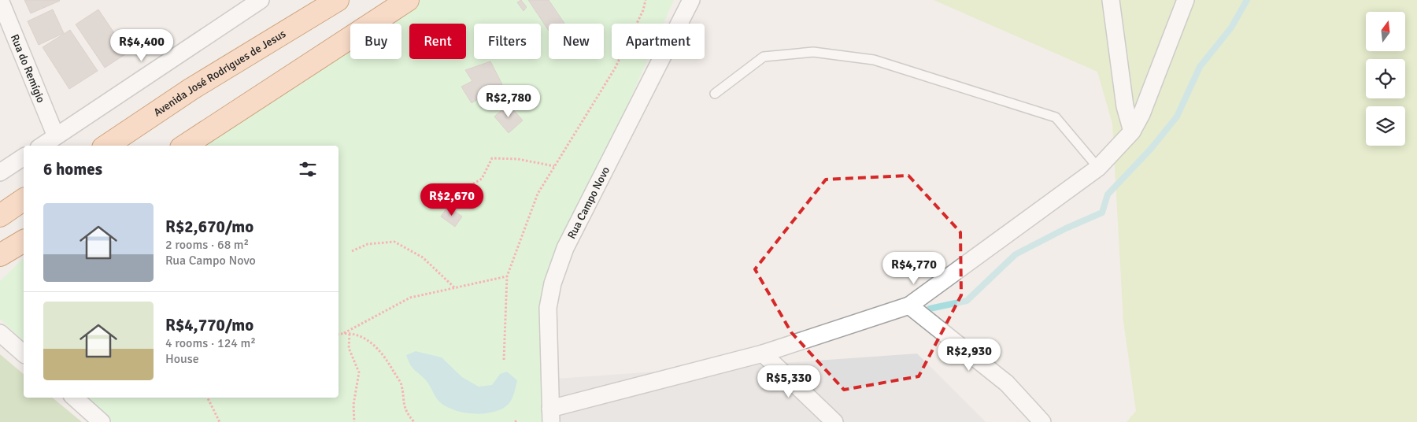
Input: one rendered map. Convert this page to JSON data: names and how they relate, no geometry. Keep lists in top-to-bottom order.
{
  "streets": {
    "main road": ["Avenida José Rodrigues de Jesus"],
    "street": ["Rua do Remígio", "Rua Campo Novo"]
  },
  "north": "top",
  "page": {
    "chip": [
      "Buy",
      "Rent",
      "Filters",
      "New",
      "Apartment"
    ],
    "price": [
      "R$4,400",
      "R$2,780",
      "R$2,670",
      "R$4,770",
      "R$2,930",
      "R$5,330"
    ],
    "heading": "6 homes",
    "list": [
      {
        "name": "R$2,670/mo",
        "note": "2 rooms · 68 m² · Rua Campo Novo"
      },
      {
        "name": "R$4,770/mo",
        "note": "4 rooms · 124 m² · House"
      }
    ]
  }
}
